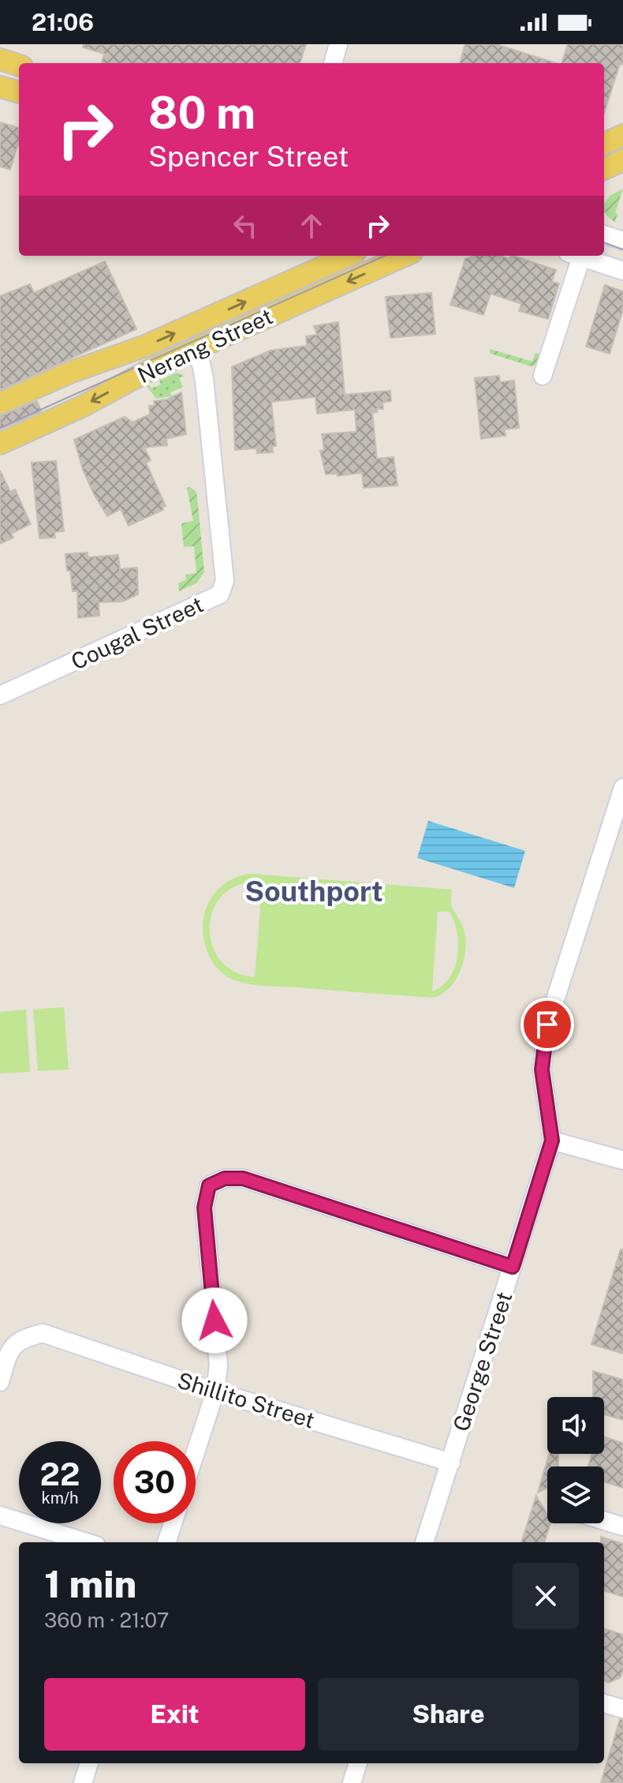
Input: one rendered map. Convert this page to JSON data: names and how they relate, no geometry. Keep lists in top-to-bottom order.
{
  "streets": {
    "main road": ["Nerang Street"],
    "street": ["Cougal Street", "George Street", "Shillito Street"]
  },
  "crossings": [
    ["Nerang Street", "Cougal Street"],
    ["George Street", "Shillito Street"]
  ],
  "districts": ["Southport"],
  "page": {
    "status": "21:06",
    "turn": ["80 m", "Spencer Street"],
    "speed": "22 km/h",
    "limit": "30",
    "heading": ["1 min", "360 m · 21:07"],
    "buttons": ["Exit", "Share"]
  }
}
